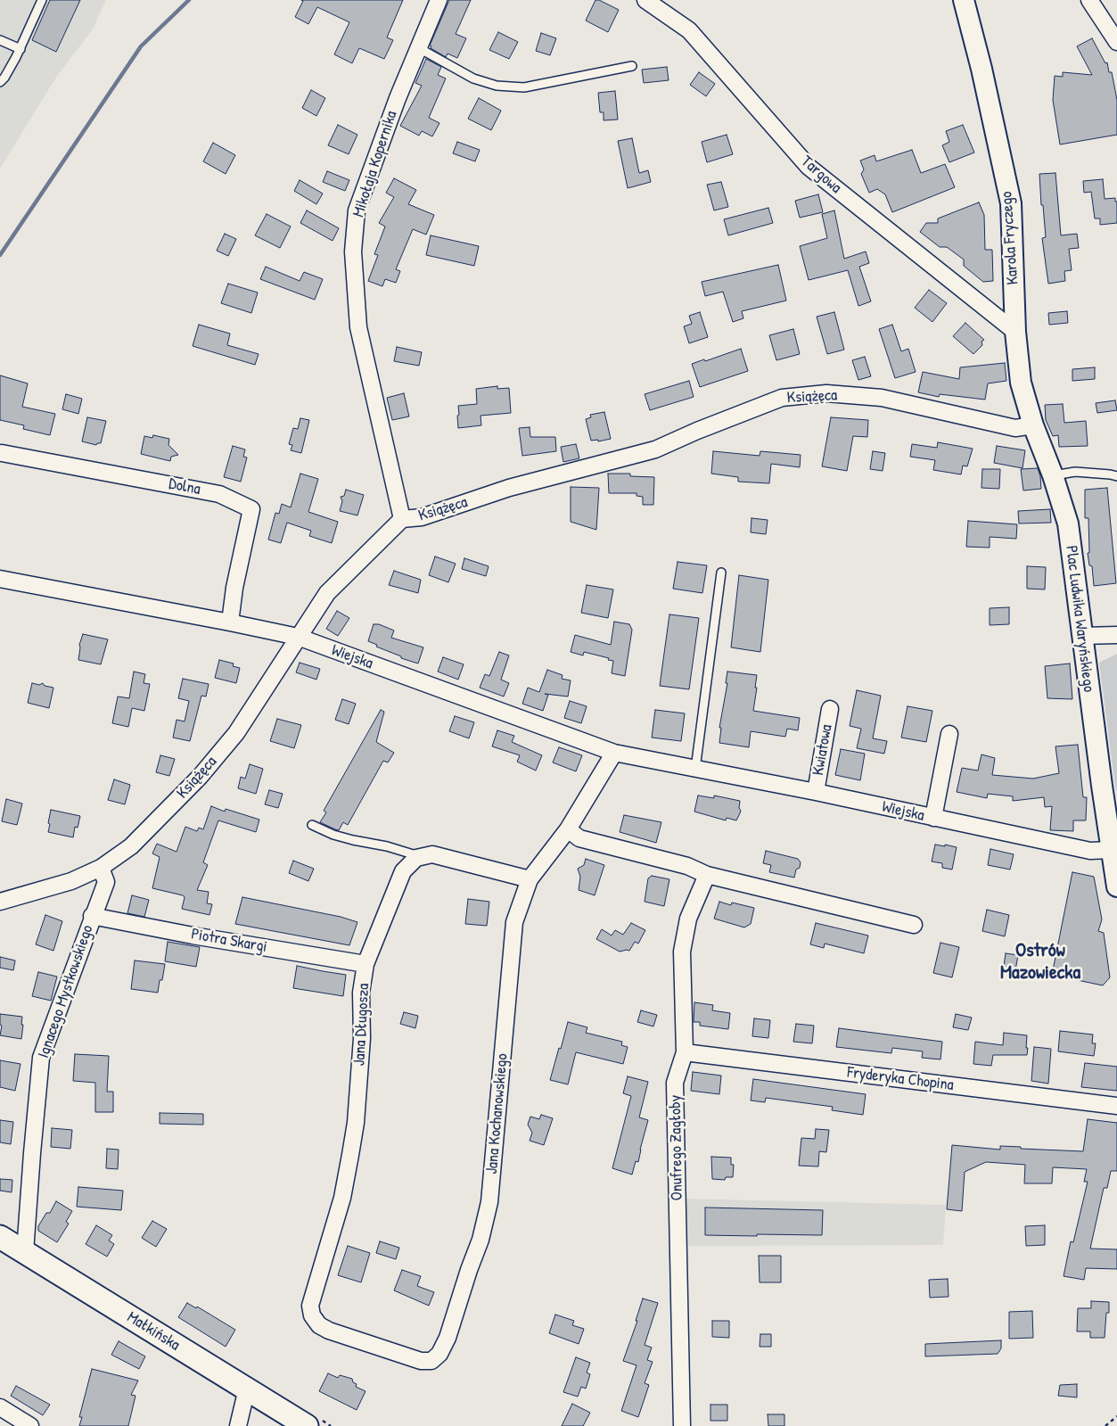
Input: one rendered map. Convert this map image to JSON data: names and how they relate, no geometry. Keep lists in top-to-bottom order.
{
  "streets": {
    "main road": ["Małkińska"],
    "street": [
      "Mikołaja Kopernika",
      "Targowa",
      "Karola Fryczego",
      "Książęca",
      "Dolna",
      "Plac Ludwika Waryńskiego",
      "Wiejska",
      "Kwiatowa",
      "Piotra Skargi",
      "Ignacego Mystkowskiego",
      "Jana Długosza",
      "Fryderyka Chopina",
      "Jana Kochanowskiego",
      "Onufrego Zagłoby"
    ]
  },
  "crossings": [
    ["Mikołaja Kopernika", "Książęca"],
    ["Targowa", "Karola Fryczego"],
    ["Karola Fryczego", "Książęca"],
    ["Karola Fryczego", "Plac Ludwika Waryńskiego"],
    ["Książęca", "Plac Ludwika Waryńskiego"],
    ["Książęca", "Wiejska"],
    ["Książęca", "Ignacego Mystkowskiego"],
    ["Dolna", "Wiejska"],
    ["Plac Ludwika Waryńskiego", "Wiejska"],
    ["Wiejska", "Kwiatowa"],
    ["Wiejska", "Jana Kochanowskiego"],
    ["Piotra Skargi", "Ignacego Mystkowskiego"],
    ["Piotra Skargi", "Jana Długosza"],
    ["Ignacego Mystkowskiego", "Małkińska"],
    ["Jana Długosza", "Jana Kochanowskiego"],
    ["Fryderyka Chopina", "Onufrego Zagłoby"]
  ],
  "districts": ["Ostrów Mazowiecka"]
}
